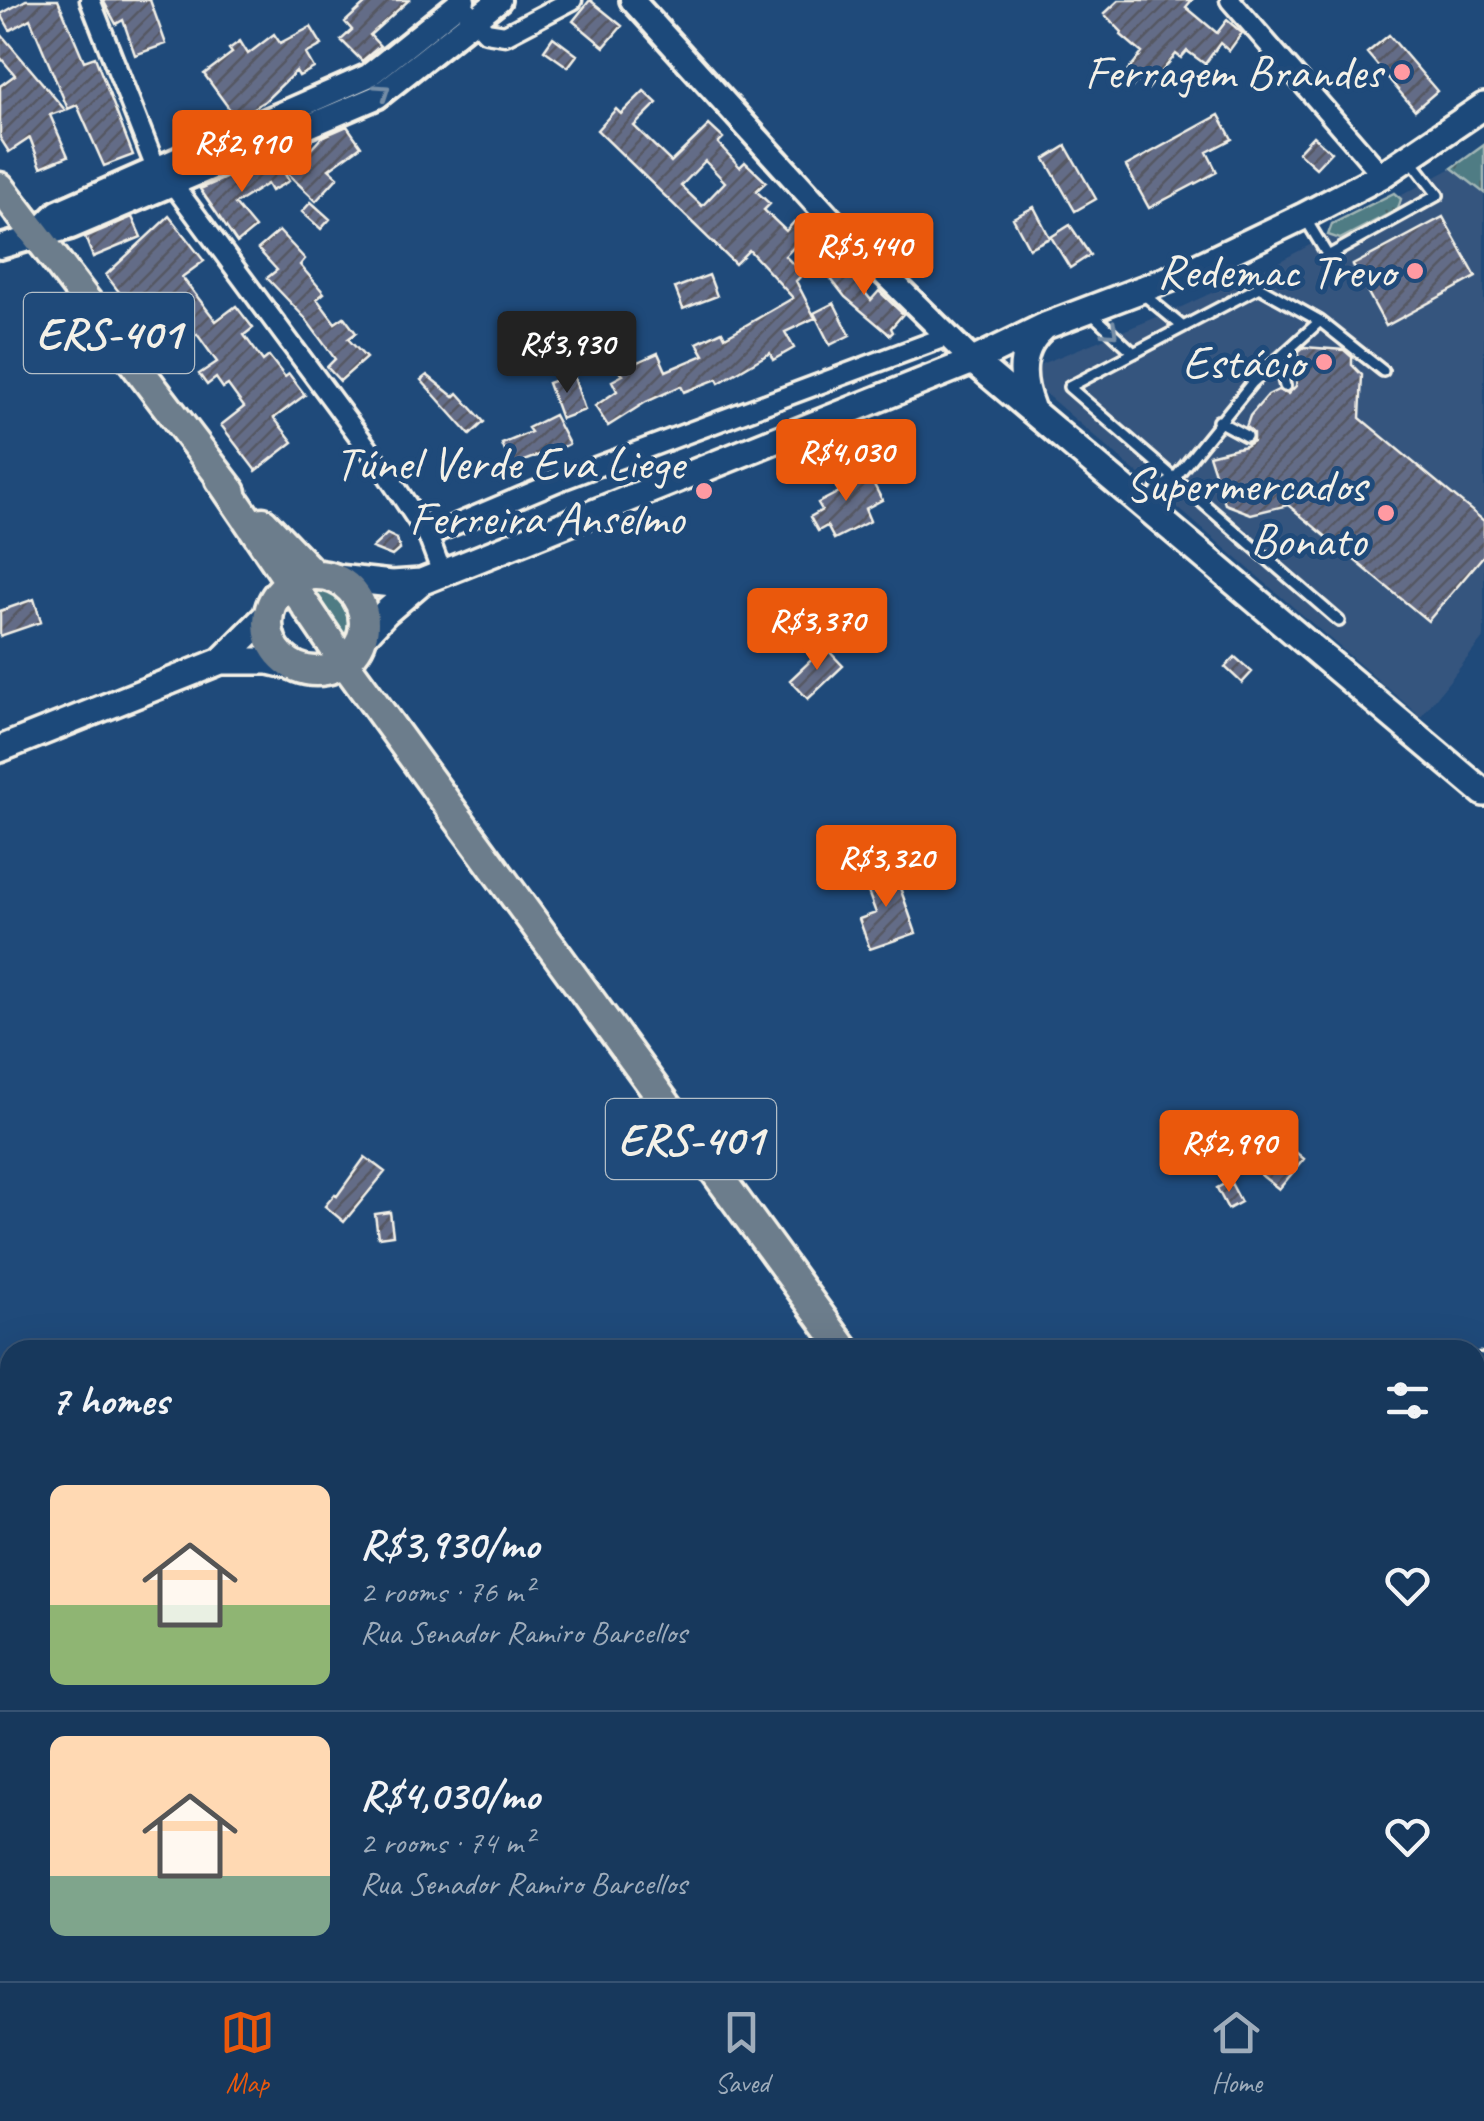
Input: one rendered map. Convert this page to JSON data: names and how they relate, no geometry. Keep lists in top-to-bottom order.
{
  "streets": {
    "main road": ["ERS-401"]
  },
  "places": [
    "Ferragem Brandes",
    "Redemac Trevo",
    "Estácio",
    "Túnel Verde Eva Liege Ferreira Anselmo",
    "Supermercados Bonato"
  ],
  "page": {
    "price": [
      "R$2,910",
      "R$5,440",
      "R$3,930",
      "R$4,030",
      "R$3,370",
      "R$3,320",
      "R$2,990"
    ],
    "heading": "7 homes",
    "list": [
      {
        "name": "R$3,930/mo",
        "note": "2 rooms · 76 m² · Rua Senador Ramiro Barcellos"
      },
      {
        "name": "R$4,030/mo",
        "note": "2 rooms · 74 m² · Rua Senador Ramiro Barcellos"
      }
    ],
    "tabs": ["Map", "Saved", "Home"]
  }
}
